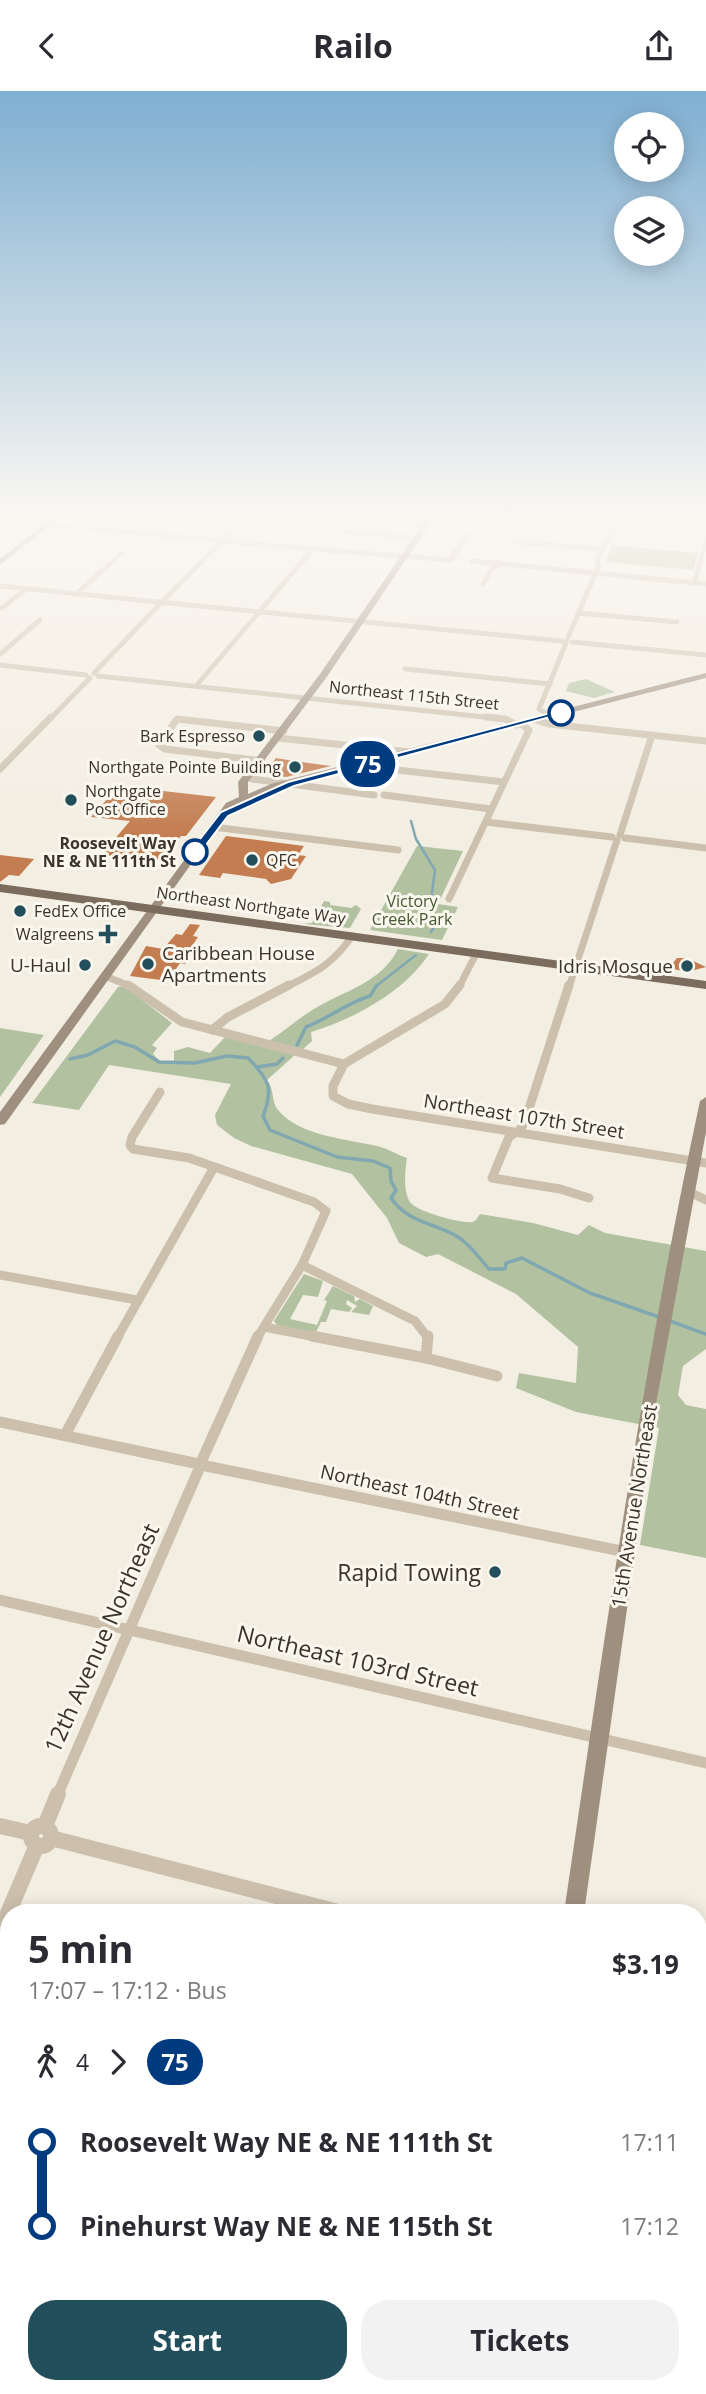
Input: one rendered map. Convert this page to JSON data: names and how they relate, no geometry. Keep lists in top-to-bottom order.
{
  "streets": {
    "main road": ["Northeast Northgate Way"],
    "street": [
      "Northeast 115th Street",
      "Northeast 107th Street",
      "Northeast 104th Street",
      "15th Avenue Northeast",
      "12th Avenue Northeast",
      "Northeast 103rd Street"
    ]
  },
  "crossings": [
    ["Northeast 107th Street", "15th Avenue Northeast"],
    ["Northeast 104th Street", "15th Avenue Northeast"],
    ["Northeast 104th Street", "12th Avenue Northeast"],
    ["15th Avenue Northeast", "Northeast 103rd Street"],
    ["12th Avenue Northeast", "Northeast 103rd Street"]
  ],
  "parks": ["Victory Creek Park"],
  "places": {
    "other": [
      "Bark Espresso",
      "Northgate Pointe Building",
      "Northgate Post Office",
      "Roosevelt Way NE & NE 111th St",
      "QFC",
      "FedEx Office",
      "Caribbean House Apartments",
      "U-Haul",
      "Idris Mosque",
      "Rapid Towing"
    ],
    "health": ["Walgreens"]
  },
  "lines": ["bus line 75"],
  "page": {
    "header": "Railo",
    "on_map": "75",
    "heading": ["5 min", "17:07 – 17:12 · Bus", "$3.19"],
    "legs": ["4", "75"],
    "list": [
      {
        "name": "Roosevelt Way NE & NE 111th St",
        "value": "17:11"
      },
      {
        "name": "Pinehurst Way NE & NE 115th St",
        "value": "17:12"
      }
    ],
    "buttons": ["Start", "Tickets"]
  }
}
